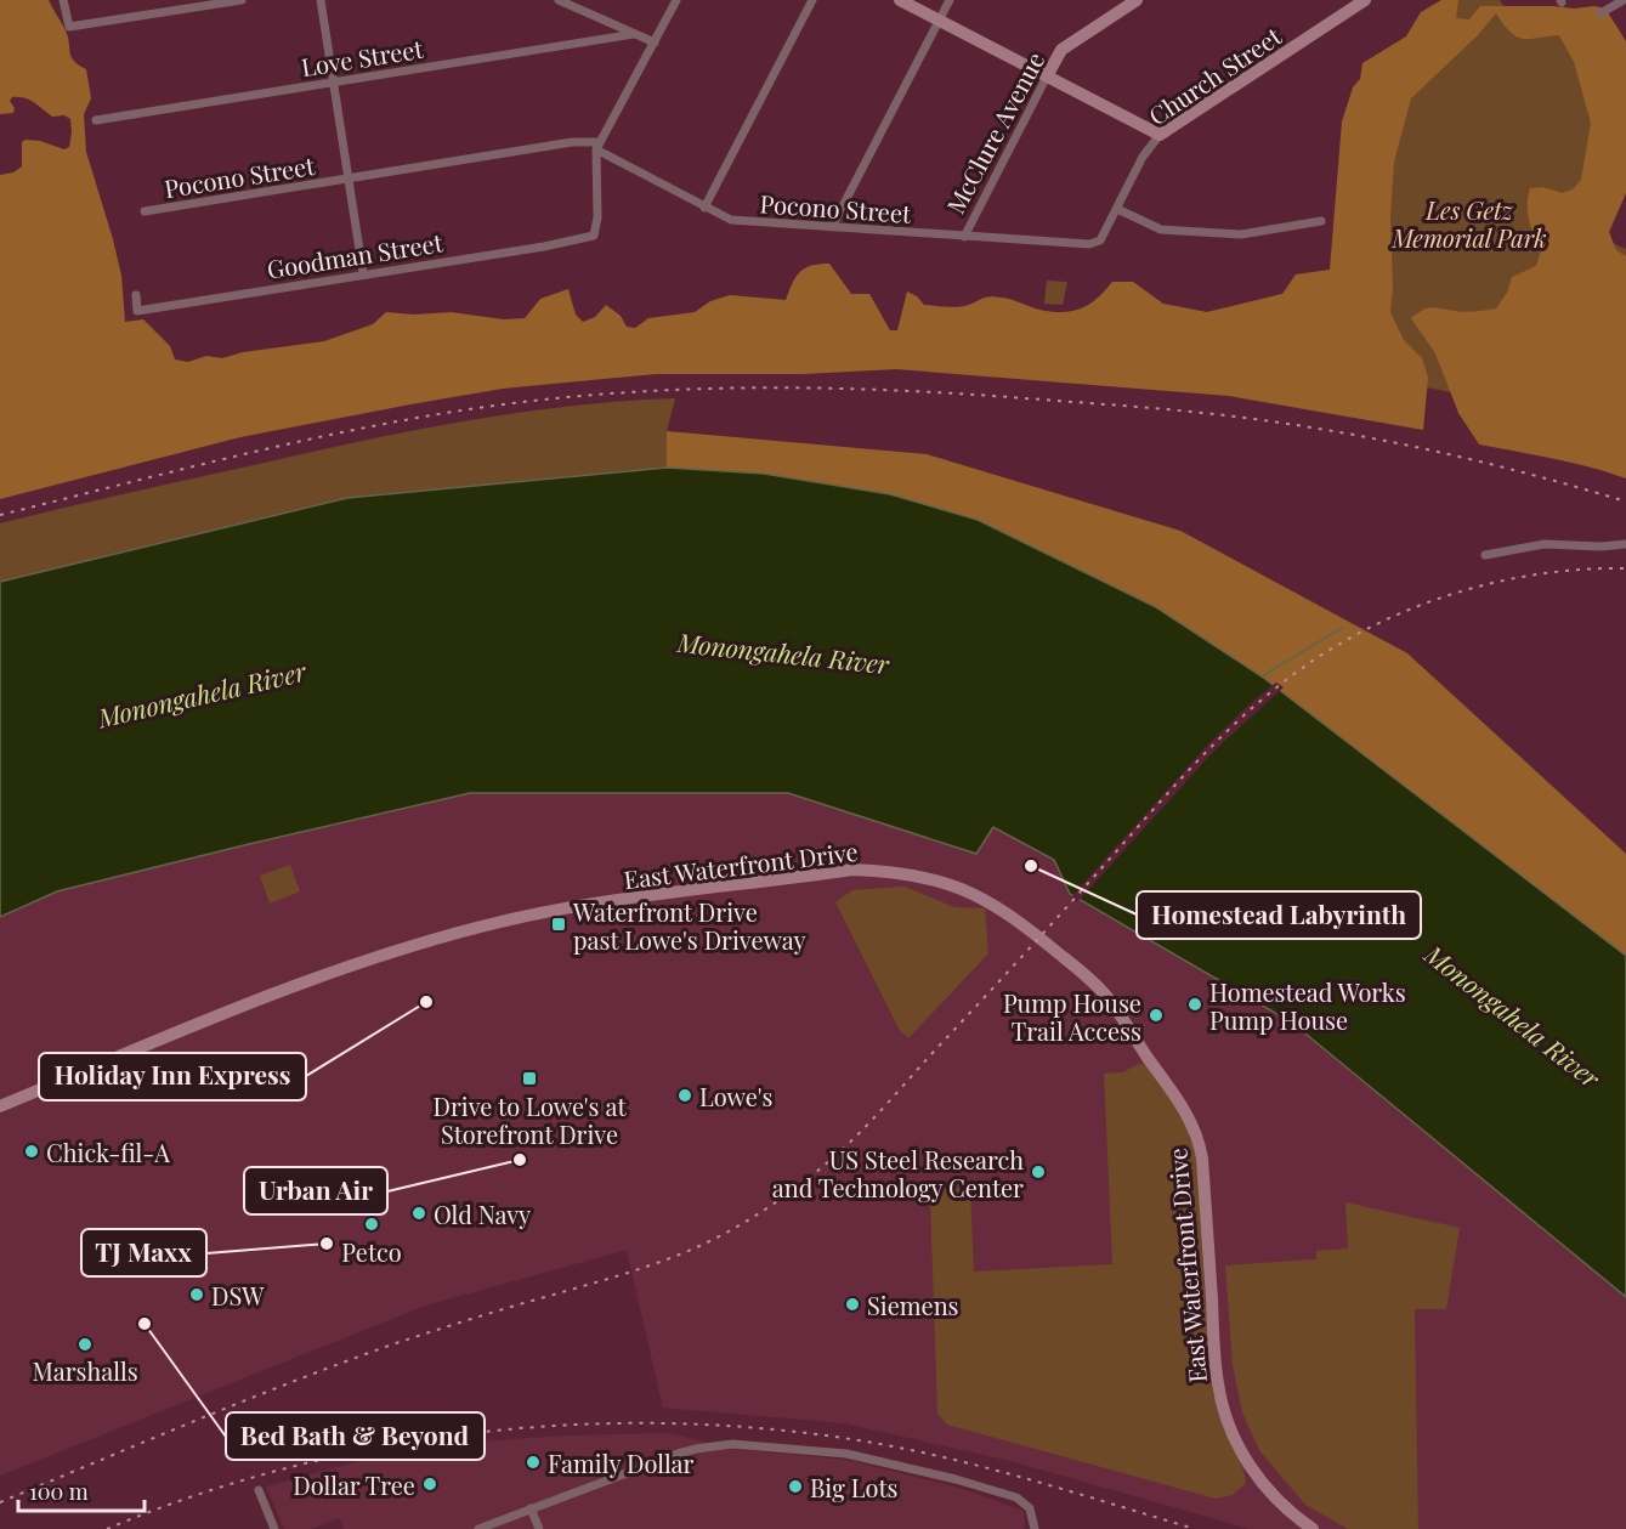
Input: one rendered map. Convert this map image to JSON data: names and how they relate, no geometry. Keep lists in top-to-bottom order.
{
  "streets": {
    "street": [
      "Love Street",
      "Church Street",
      "McClure Avenue",
      "Pocono Street",
      "Goodman Street",
      "East Waterfront Drive"
    ]
  },
  "crossings": [
    ["Church Street", "Pocono Street"],
    ["McClure Avenue", "Pocono Street"],
    ["Pocono Street", "Goodman Street"]
  ],
  "water": ["Monongahela River"],
  "parks": ["Les Getz Memorial Park"],
  "places": {
    "other": [
      "Homestead Labyrinth",
      "Holiday Inn Express",
      "Homestead Works Pump House",
      "Pump House Trail Access",
      "Lowe's",
      "Chick-fil-A",
      "Urban Air",
      "US Steel Research and Technology Center",
      "Old Navy",
      "Petco",
      "TJ Maxx",
      "DSW",
      "Siemens",
      "Bed Bath & Beyond",
      "Marshalls",
      "Family Dollar",
      "Dollar Tree",
      "Big Lots"
    ],
    "transit": ["Waterfront Drive past Lowe's Driveway", "Drive to Lowe's at Storefront Drive"]
  },
  "scale_bar": "100 m"
}
